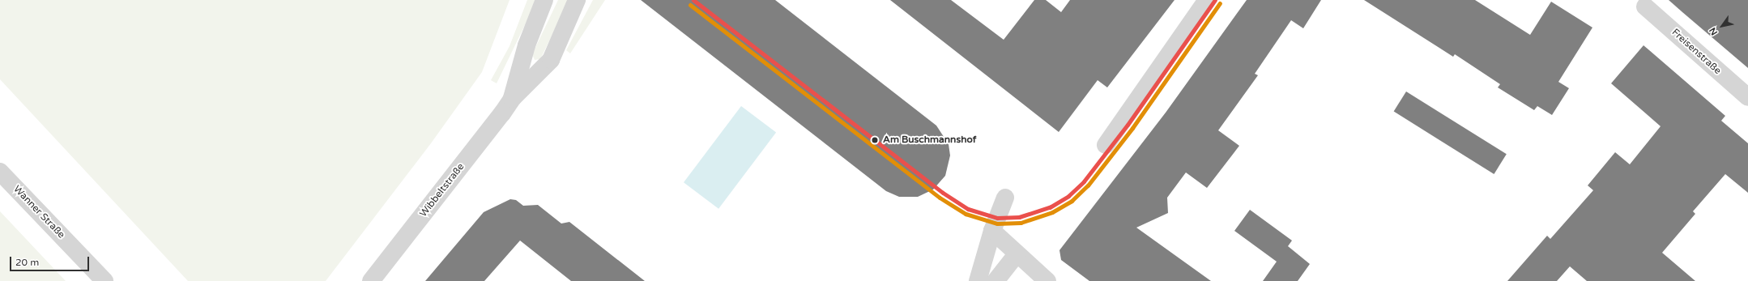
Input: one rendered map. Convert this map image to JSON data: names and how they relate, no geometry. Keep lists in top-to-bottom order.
{
  "streets": {
    "street": ["Freisenstraße", "Wibbeltstraße", "Wanner Straße"]
  },
  "places": ["Am Buschmannshof"],
  "scale_bar": "20 m",
  "north": "bottom left"
}
